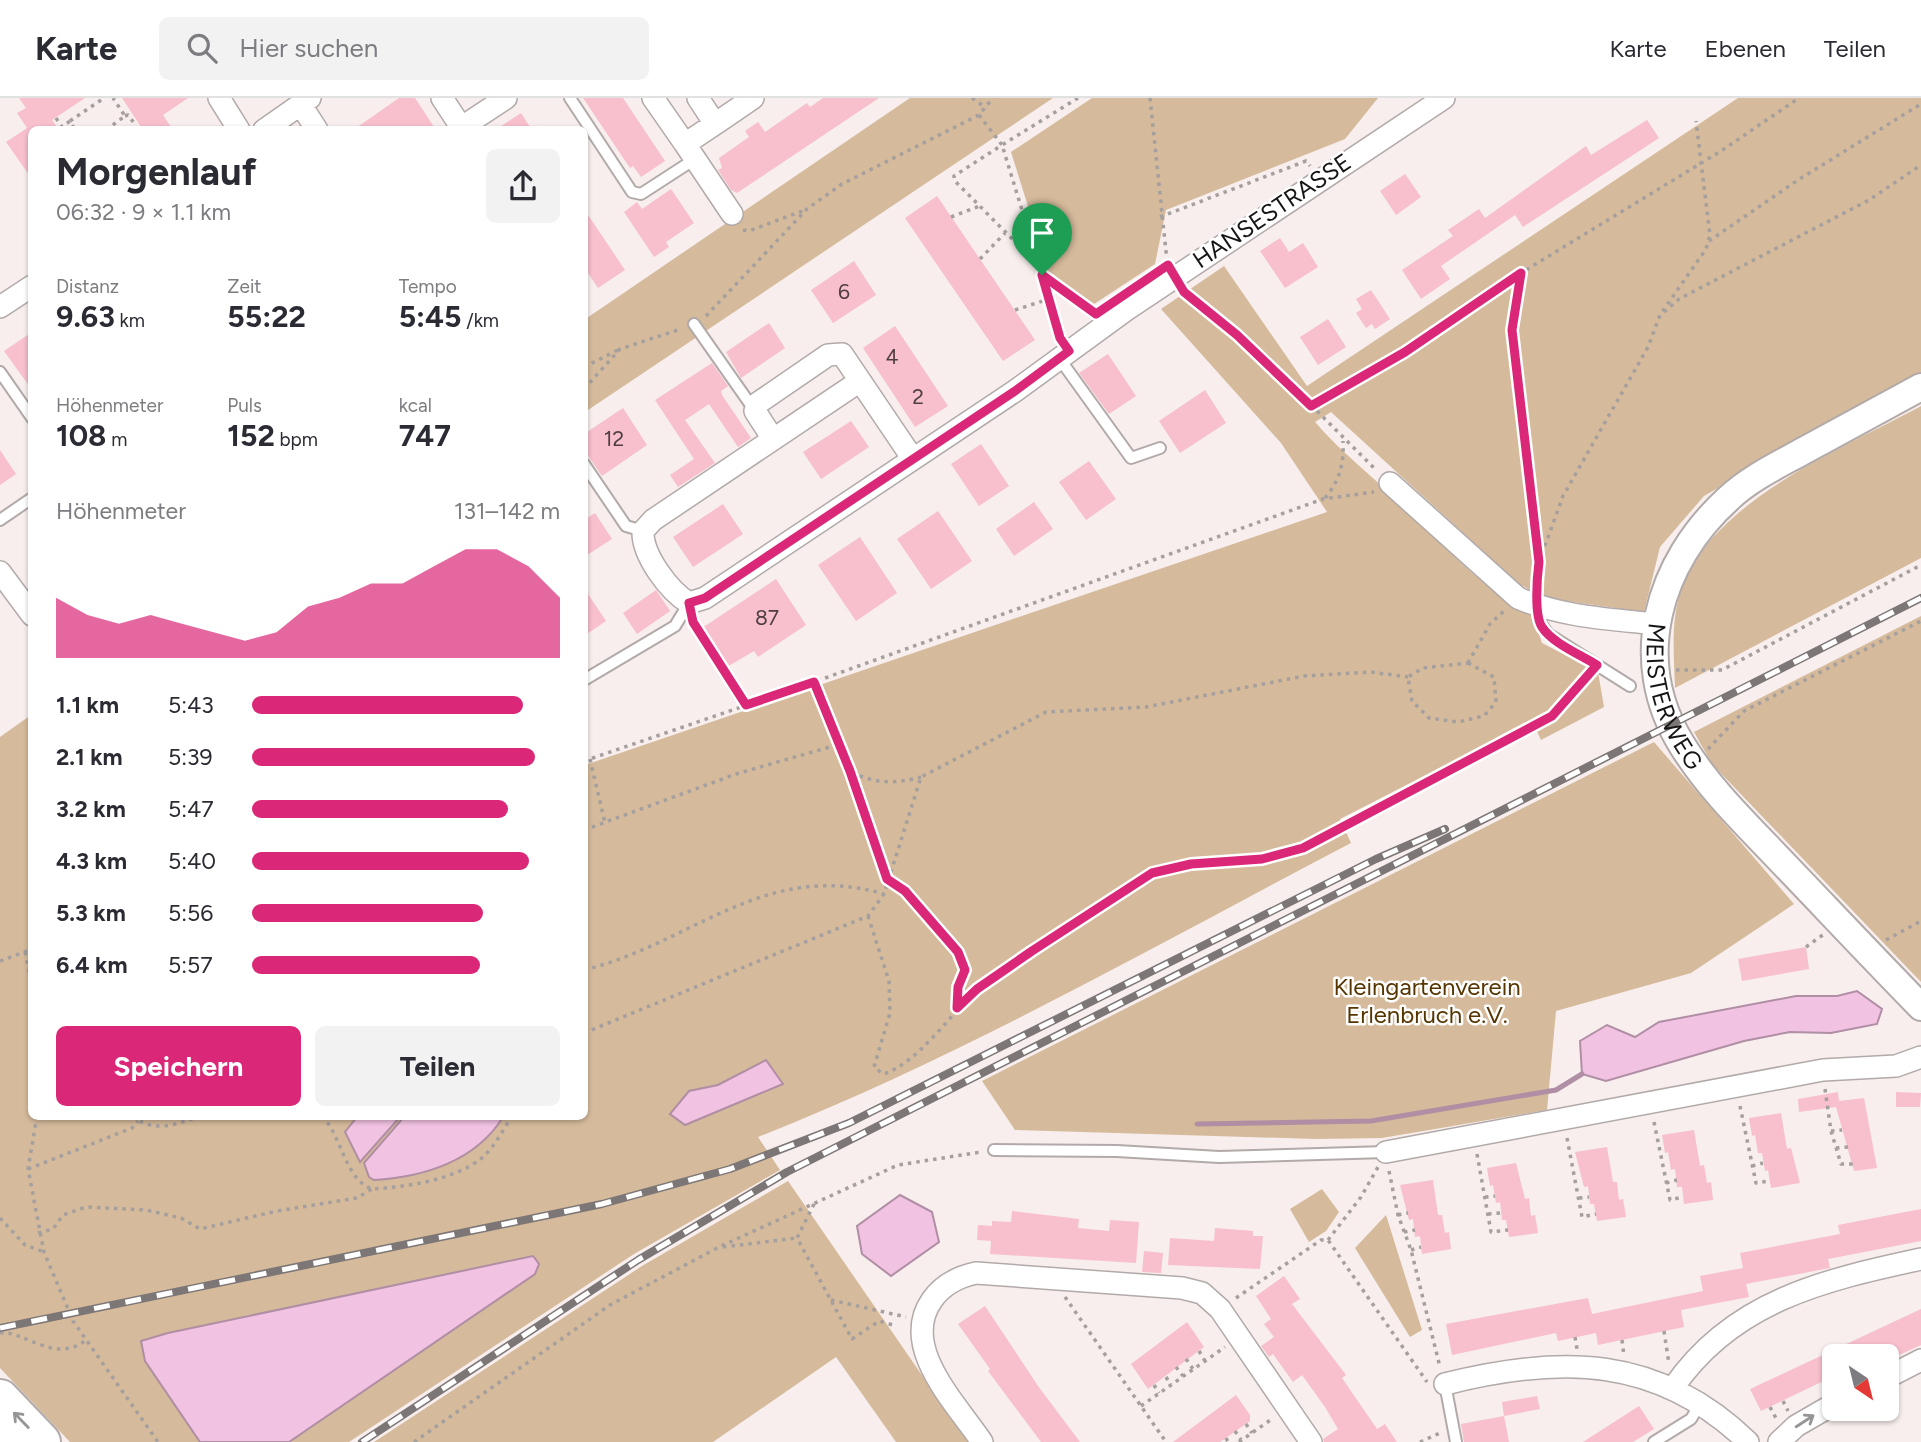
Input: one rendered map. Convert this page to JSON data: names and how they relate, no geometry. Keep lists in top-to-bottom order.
{
  "streets": {
    "street": ["HANSESTRASSE", "MEISTERWEG"]
  },
  "parks": ["Kleingartenverein Erlenbruch e.V."],
  "house_numbers": [
    "6",
    "4",
    "2",
    "12",
    "87"
  ],
  "north": "bottom right",
  "page": {
    "header": "Karte",
    "search": "Hier suchen",
    "nav": ["Karte", "Ebenen", "Teilen"],
    "heading": ["Morgenlauf", "06:32 · 9 × 1.1 km"],
    "stats": [
      ["Distanz", "9.63 km"],
      ["Zeit", "55:22"],
      ["Tempo", "5:45 /km"],
      ["Höhenmeter", "108 m"],
      ["Puls", "152 bpm"],
      ["kcal", "747"]
    ],
    "chart": ["Höhenmeter", "131–142 m"],
    "list": [
      {
        "name": "1.1 km",
        "note": "5:43"
      },
      {
        "name": "2.1 km",
        "note": "5:39"
      },
      {
        "name": "3.2 km",
        "note": "5:47"
      },
      {
        "name": "4.3 km",
        "note": "5:40"
      },
      {
        "name": "5.3 km",
        "note": "5:56"
      },
      {
        "name": "6.4 km",
        "note": "5:57"
      }
    ],
    "buttons": ["Speichern", "Teilen"]
  }
}
